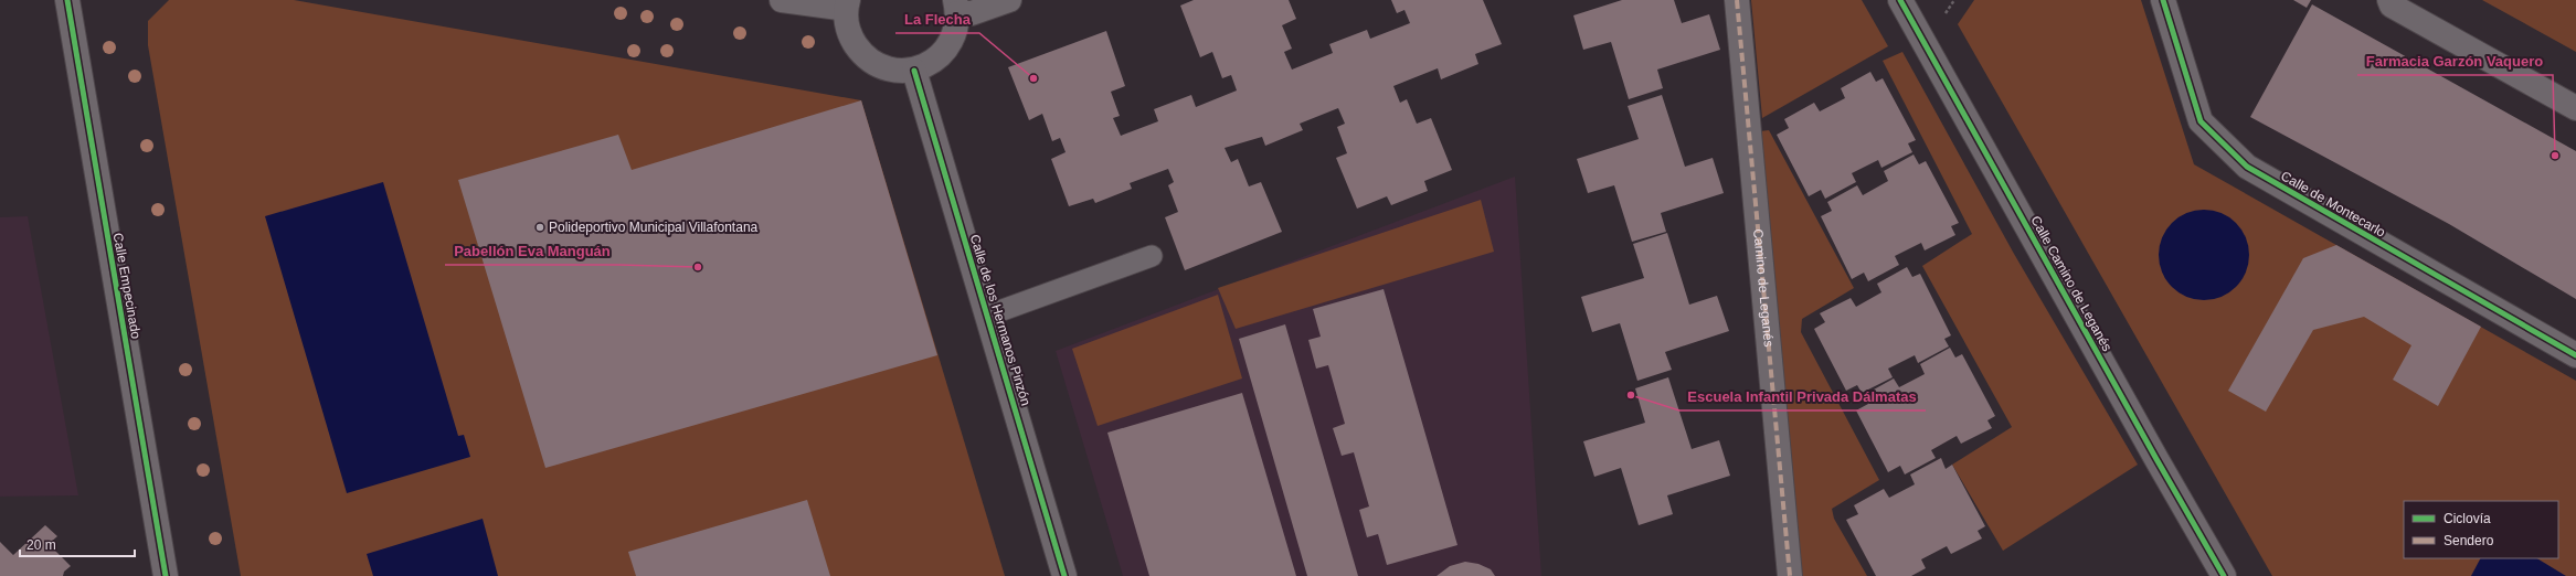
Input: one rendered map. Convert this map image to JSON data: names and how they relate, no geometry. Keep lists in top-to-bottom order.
{
  "streets": {
    "street": [
      "Calle de Montecarlo",
      "Calle Camino de Leganés",
      "Calle Empecinado",
      "Camino de Leganés",
      "Calle de los Hermanos Pinzón"
    ]
  },
  "places": [
    "La Flecha",
    "Farmacia Garzón Vaquero",
    "Polideportivo Municipal Villafontana",
    "Pabellón Eva Manguán",
    "Escuela Infantil Privada Dálmatas"
  ],
  "legend": ["Ciclovía", "Sendero"],
  "scale_bar": "20 m"
}
